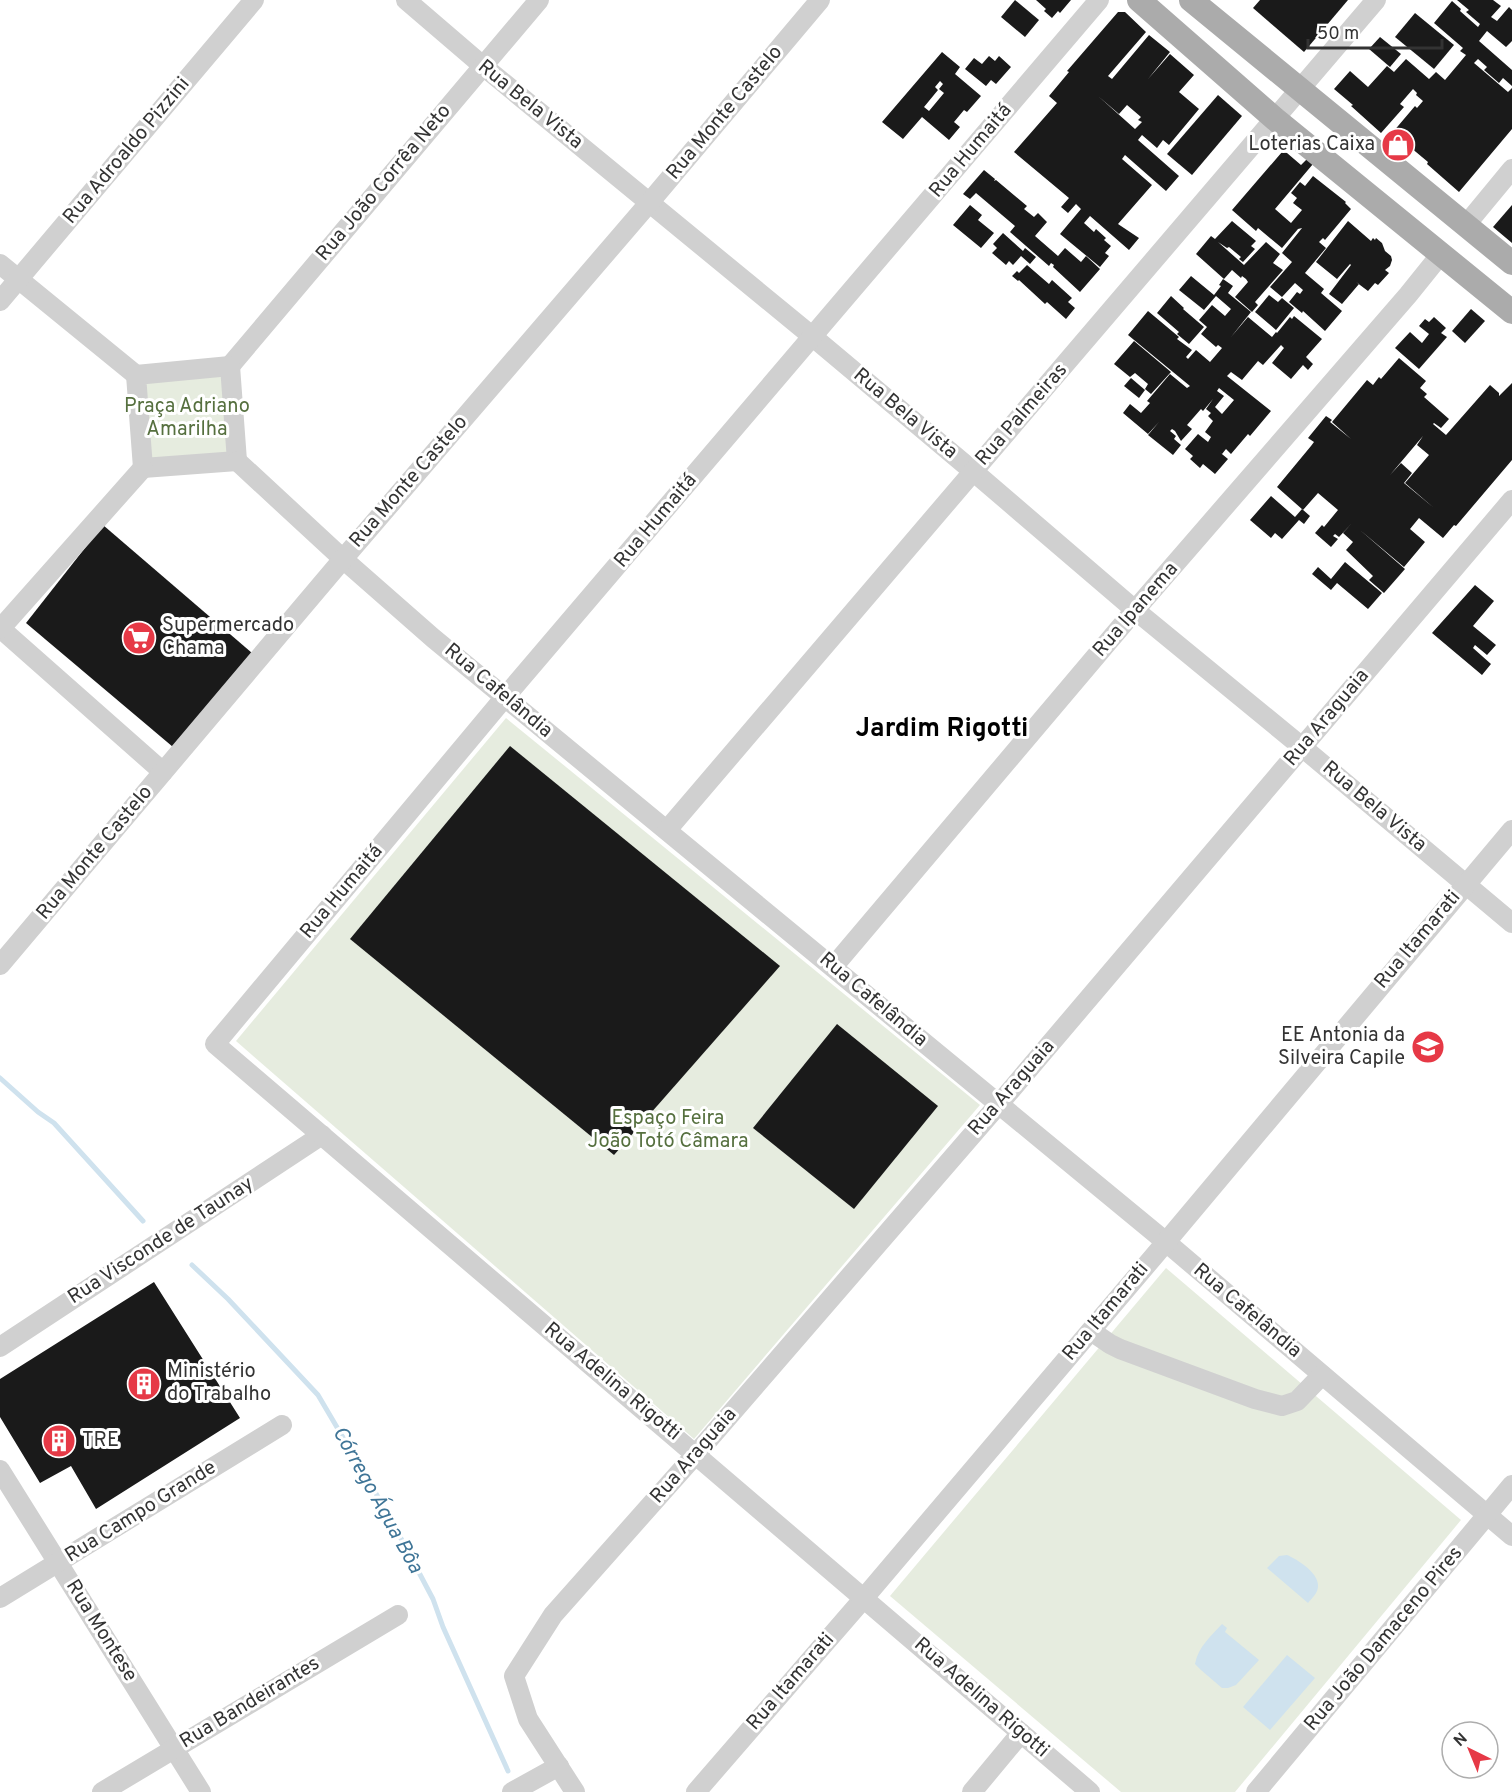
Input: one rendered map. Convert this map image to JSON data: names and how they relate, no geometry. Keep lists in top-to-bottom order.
{
  "streets": {
    "street": [
      "Rua Bela Vista",
      "Rua Monte Castelo",
      "Rua Adroaldo Pizzini",
      "Rua Humaitá",
      "Rua João Corrêa Neto",
      "Rua Palmeiras",
      "Rua Ipanema",
      "Rua Cafelândia",
      "Rua Araguaia",
      "Rua Itamarati",
      "Rua Visconde de Taunay",
      "Rua Adelina Rigotti",
      "Rua Campo Grande",
      "Rua Montese",
      "Rua João Damaceno Pires",
      "Rua Bandeirantes"
    ]
  },
  "crossings": [
    ["Rua Bela Vista", "Rua Monte Castelo"],
    ["Rua Bela Vista", "Rua Humaitá"],
    ["Rua Bela Vista", "Rua João Corrêa Neto"],
    ["Rua Bela Vista", "Rua Palmeiras"],
    ["Rua Bela Vista", "Rua Ipanema"],
    ["Rua Bela Vista", "Rua Araguaia"],
    ["Rua Bela Vista", "Rua Itamarati"],
    ["Rua Monte Castelo", "Rua Cafelândia"],
    ["Rua Humaitá", "Rua Cafelândia"],
    ["Rua Humaitá", "Rua Adelina Rigotti"],
    ["Rua Palmeiras", "Rua Cafelândia"],
    ["Rua Ipanema", "Rua Cafelândia"],
    ["Rua Cafelândia", "Rua Araguaia"],
    ["Rua Cafelândia", "Rua Itamarati"],
    ["Rua Cafelândia", "Rua João Damaceno Pires"],
    ["Rua Araguaia", "Rua Adelina Rigotti"],
    ["Rua Itamarati", "Rua Adelina Rigotti"],
    ["Rua Visconde de Taunay", "Rua Adelina Rigotti"],
    ["Rua Campo Grande", "Rua Montese"],
    ["Rua Montese", "Rua Bandeirantes"]
  ],
  "districts": ["Jardim Rigotti"],
  "water": ["Córrego Água Bôa"],
  "parks": ["Praça Adriano Amarilha", "Espaço Feira João Totó Câmara"],
  "places": {
    "shop": ["Loterias Caixa"],
    "supermarket": ["Supermercado Chama"],
    "school or university": ["EE Antonia da Silveira Capile"],
    "building": ["Ministério do Trabalho", "TRE"]
  },
  "scale_bar": "50 m",
  "north": "top left"
}
